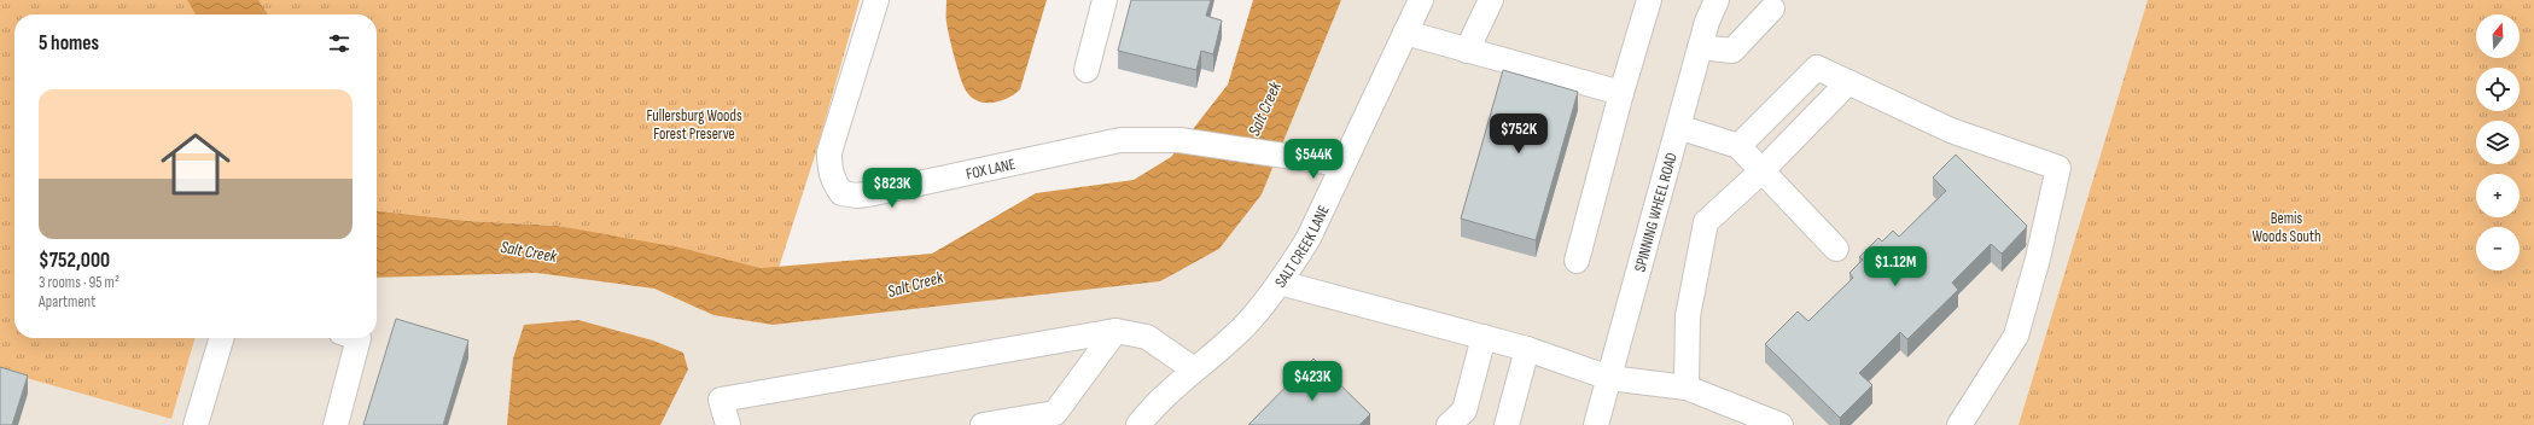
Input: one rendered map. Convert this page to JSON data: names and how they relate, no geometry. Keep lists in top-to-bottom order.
{
  "streets": {
    "street": ["FOX LANE", "SPINNING WHEEL ROAD", "SALT CREEK LANE"]
  },
  "crossings": [
    ["FOX LANE", "SALT CREEK LANE"]
  ],
  "water": ["Salt Creek"],
  "parks": ["Fullersburg Woods Forest Preserve", "Bemis Woods South"],
  "north": "top",
  "page": {
    "map_buttons": ["+", "−"],
    "heading": "5 homes",
    "list": [
      {
        "name": "$752,000",
        "note": "3 rooms · 95 m² · Apartment"
      }
    ],
    "price": [
      "$752K",
      "$544K",
      "$823K",
      "$1.12M",
      "$423K"
    ]
  }
}
